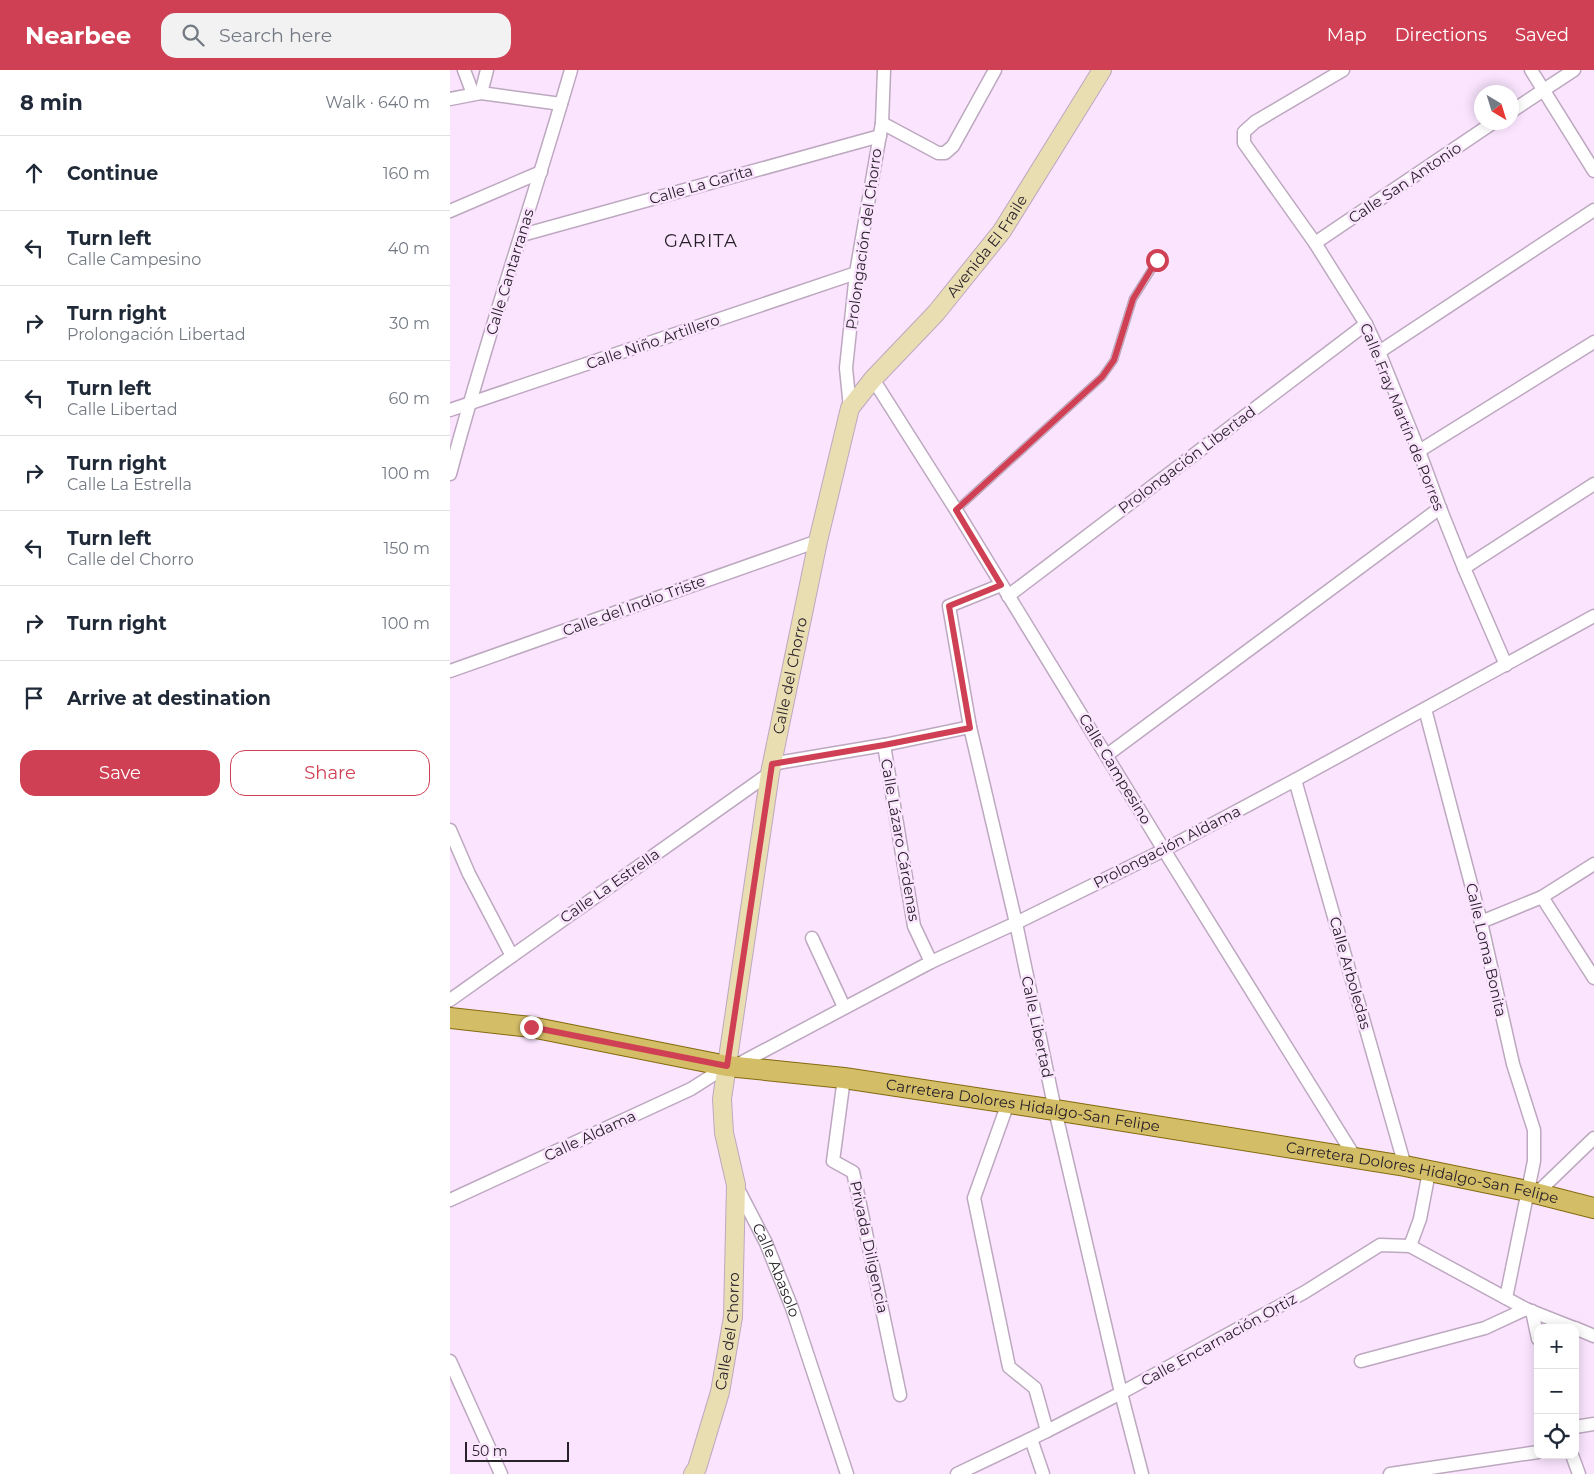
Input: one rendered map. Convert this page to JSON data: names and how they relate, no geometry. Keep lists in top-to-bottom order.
{
  "streets": {
    "main road": ["Carretera Dolores Hidalgo-San Felipe"],
    "street": [
      "Calle San Antonio",
      "Calle La Garita",
      "Prolongación del Chorro",
      "Avenida El Fraile",
      "Calle Cantarranas",
      "Calle Niño Artillero",
      "Calle Fray Martín de Porres",
      "Prolongación Libertad",
      "Calle del Indio Triste",
      "Calle del Chorro",
      "Calle Campesino",
      "Calle Lázaro Cárdenas",
      "Prolongación Aldama",
      "Calle La Estrella",
      "Calle Loma Bonita",
      "Calle Arboledas",
      "Calle Libertad",
      "Calle Aldama",
      "Privada Diligencia",
      "Calle Abasolo",
      "Calle Encarnación Ortiz"
    ]
  },
  "crossings": [
    ["Calle San Antonio", "Calle Fray Martín de Porres"],
    ["Calle La Garita", "Prolongación del Chorro"],
    ["Calle La Garita", "Calle Cantarranas"],
    ["Prolongación del Chorro", "Avenida El Fraile"],
    ["Prolongación del Chorro", "Calle Niño Artillero"],
    ["Prolongación del Chorro", "Calle del Chorro"],
    ["Avenida El Fraile", "Calle del Chorro"],
    ["Avenida El Fraile", "Calle Campesino"],
    ["Calle Cantarranas", "Calle Niño Artillero"],
    ["Calle Fray Martín de Porres", "Prolongación Libertad"],
    ["Calle Fray Martín de Porres", "Prolongación Aldama"],
    ["Prolongación Libertad", "Calle Campesino"],
    ["Prolongación Libertad", "Calle Libertad"],
    ["Calle del Indio Triste", "Calle del Chorro"],
    ["Calle del Chorro", "Prolongación Aldama"],
    ["Calle del Chorro", "Calle La Estrella"],
    ["Calle del Chorro", "Carretera Dolores Hidalgo-San Felipe"],
    ["Calle del Chorro", "Calle Aldama"],
    ["Calle del Chorro", "Calle Abasolo"],
    ["Calle Campesino", "Prolongación Aldama"],
    ["Calle Campesino", "Carretera Dolores Hidalgo-San Felipe"],
    ["Calle Lázaro Cárdenas", "Prolongación Aldama"],
    ["Calle Lázaro Cárdenas", "Calle La Estrella"],
    ["Prolongación Aldama", "Calle Loma Bonita"],
    ["Prolongación Aldama", "Calle Arboledas"],
    ["Prolongación Aldama", "Calle Libertad"],
    ["Prolongación Aldama", "Carretera Dolores Hidalgo-San Felipe"],
    ["Prolongación Aldama", "Calle Aldama"],
    ["Prolongación Aldama", "Calle Abasolo"],
    ["Calle La Estrella", "Calle Libertad"],
    ["Calle Loma Bonita", "Carretera Dolores Hidalgo-San Felipe"],
    ["Calle Arboledas", "Carretera Dolores Hidalgo-San Felipe"],
    ["Calle Libertad", "Carretera Dolores Hidalgo-San Felipe"],
    ["Calle Libertad", "Calle Encarnación Ortiz"],
    ["Carretera Dolores Hidalgo-San Felipe", "Calle Aldama"],
    ["Carretera Dolores Hidalgo-San Felipe", "Privada Diligencia"],
    ["Carretera Dolores Hidalgo-San Felipe", "Calle Abasolo"],
    ["Calle Aldama", "Calle Abasolo"]
  ],
  "districts": ["GARITA"],
  "scale_bar": "50 m",
  "north": "bottom right",
  "page": {
    "header": "Nearbee",
    "search": "Search here",
    "nav": ["Map", "Directions", "Saved"],
    "heading": ["8 min", "Walk · 640 m"],
    "list": [
      ["Continue", "160 m"],
      ["Turn left", "Calle Campesino", "40 m"],
      ["Turn right", "Prolongación Libertad", "30 m"],
      ["Turn left", "Calle Libertad", "60 m"],
      ["Turn right", "Calle La Estrella", "100 m"],
      ["Turn left", "Calle del Chorro", "150 m"],
      ["Turn right", "100 m"],
      "Arrive at destination"
    ],
    "buttons": ["Save", "Share"],
    "map_buttons": ["+", "−"],
    "scale": "50 m"
  }
}
